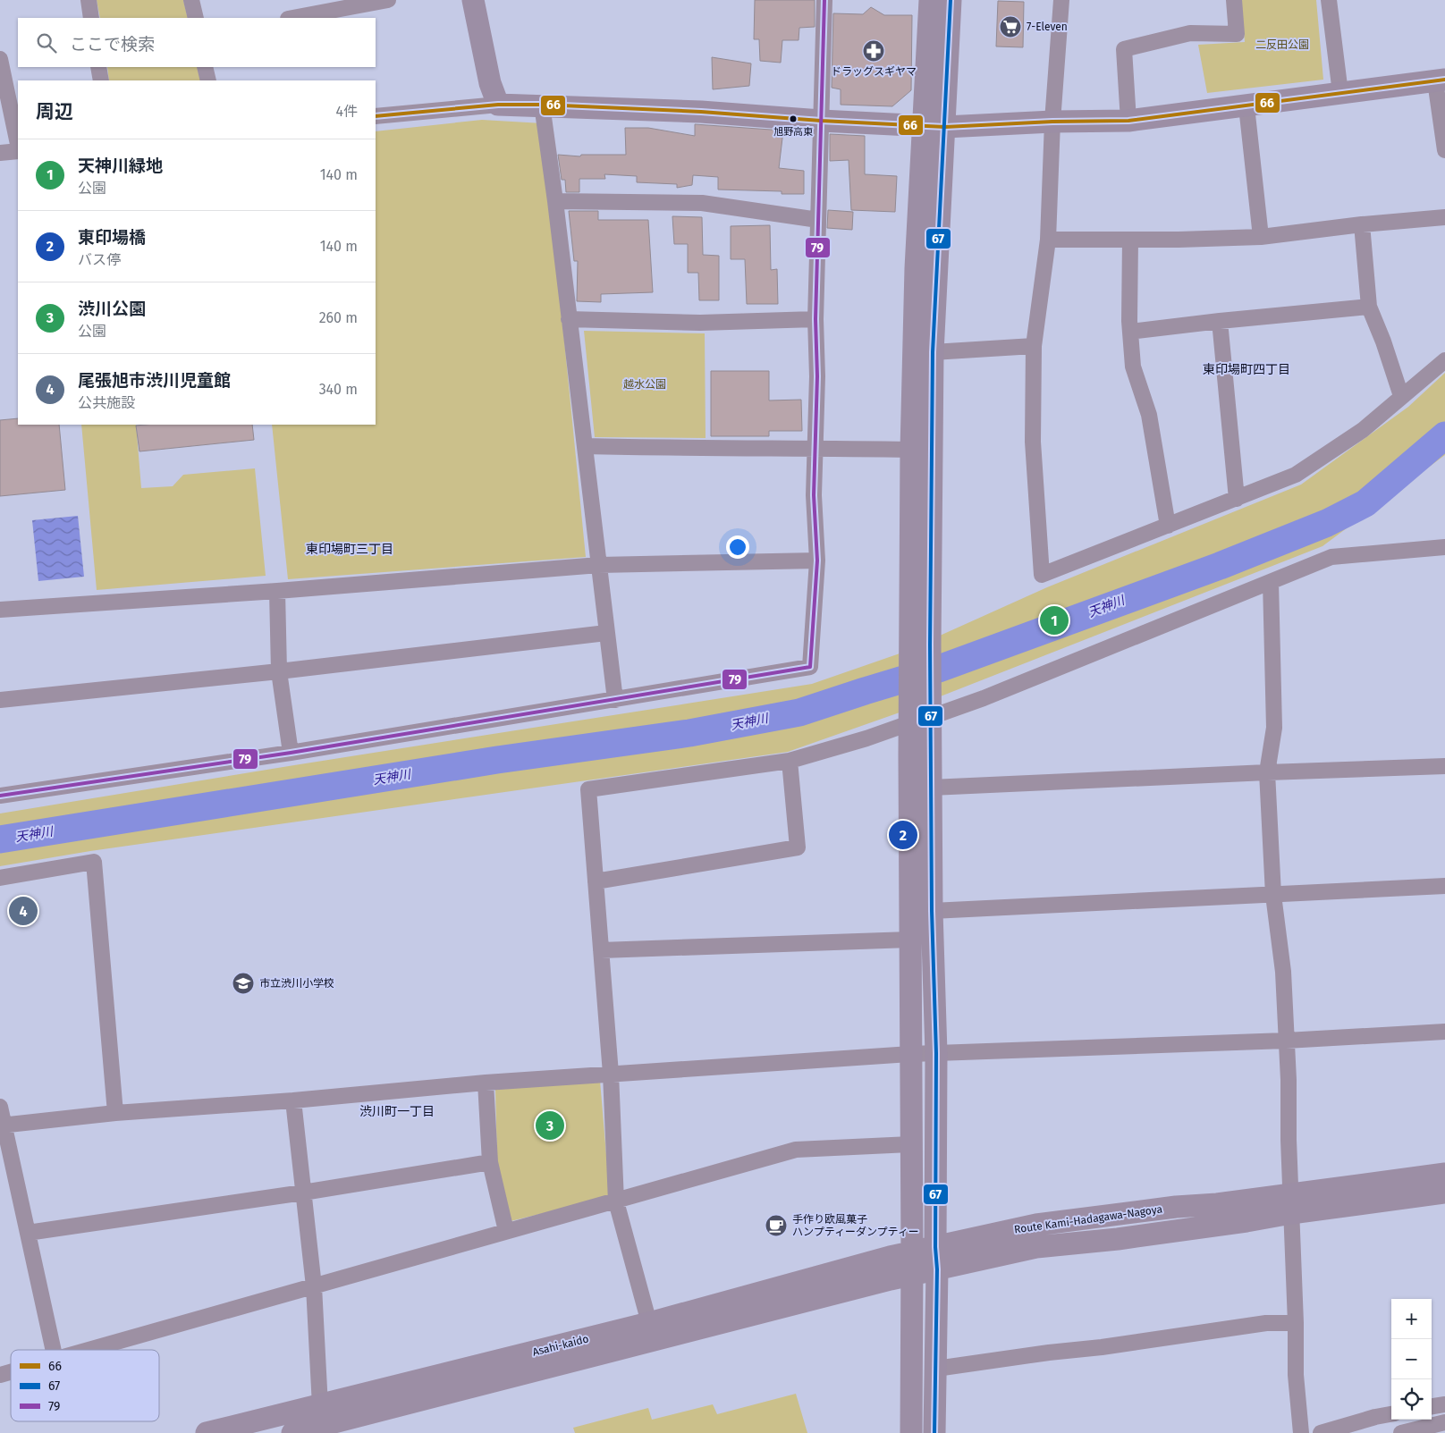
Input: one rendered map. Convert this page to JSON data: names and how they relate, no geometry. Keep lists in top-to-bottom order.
{
  "streets": {
    "street": ["Route Kami-Hadagawa-Nagoya", "Asahi-kaido"]
  },
  "crossings": [
    ["Route Kami-Hadagawa-Nagoya", "Asahi-kaido"]
  ],
  "districts": ["東印場町四丁目", "東印場町三丁目", "渋川町一丁目"],
  "water": ["天神川"],
  "parks": ["二反田公園", "越水公園"],
  "places": {
    "supermarket": ["7-Eleven"],
    "pharmacy": ["ドラッグスギヤマ"],
    "other": ["旭野高東"],
    "school or university": ["市立渋川小学校"],
    "cafe": ["手作り欧風菓子 ハンプティーダンプティー"]
  },
  "lines": ["transit line 67", "transit line 79", "transit line 66"],
  "legend": ["66", "67", "79"],
  "page": {
    "search": "ここで検索",
    "heading": ["周辺", "4件"],
    "list": [
      {
        "mark": "1",
        "name": "天神川緑地",
        "note": "公園",
        "value": "140 m"
      },
      {
        "mark": "2",
        "name": "東印場橋",
        "note": "バス停",
        "value": "140 m"
      },
      {
        "mark": "3",
        "name": "渋川公園",
        "note": "公園",
        "value": "260 m"
      },
      {
        "mark": "4",
        "name": "尾張旭市渋川児童館",
        "note": "公共施設",
        "value": "340 m"
      }
    ],
    "pins": [
      "1",
      "2",
      "4",
      "3"
    ],
    "map_buttons": ["+", "−"]
  }
}
